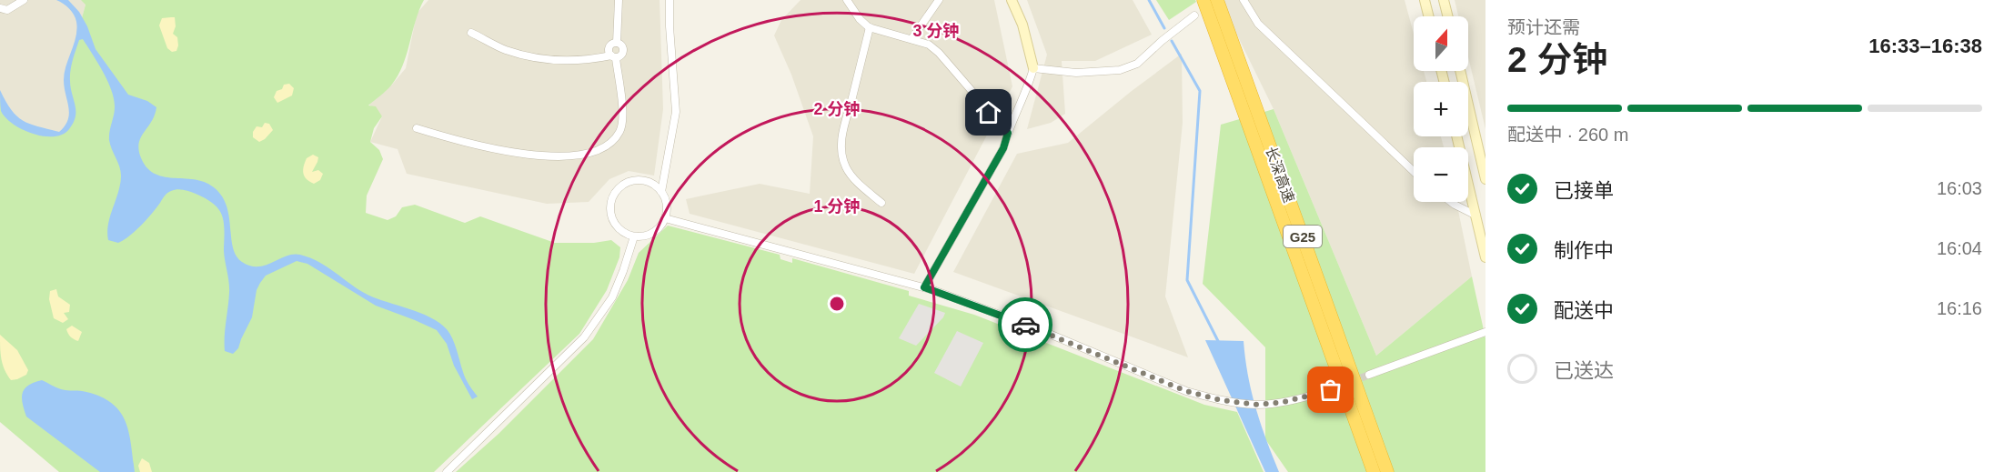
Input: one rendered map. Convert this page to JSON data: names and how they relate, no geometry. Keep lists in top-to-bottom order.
{
  "streets": {
    "highway": ["长深高速", "G25"]
  },
  "north": "top",
  "page": {
    "heading": ["2 分钟", "预计还需", "16:33–16:38"],
    "map_buttons": ["+", "−"],
    "bar": "配送中 · 260 m",
    "list": [
      ["已接单", "16:03"],
      ["制作中", "16:04"],
      ["配送中", "16:16"],
      "已送达"
    ]
  },
  "rings": ["3 分钟", "2 分钟", "1 分钟"]
}
